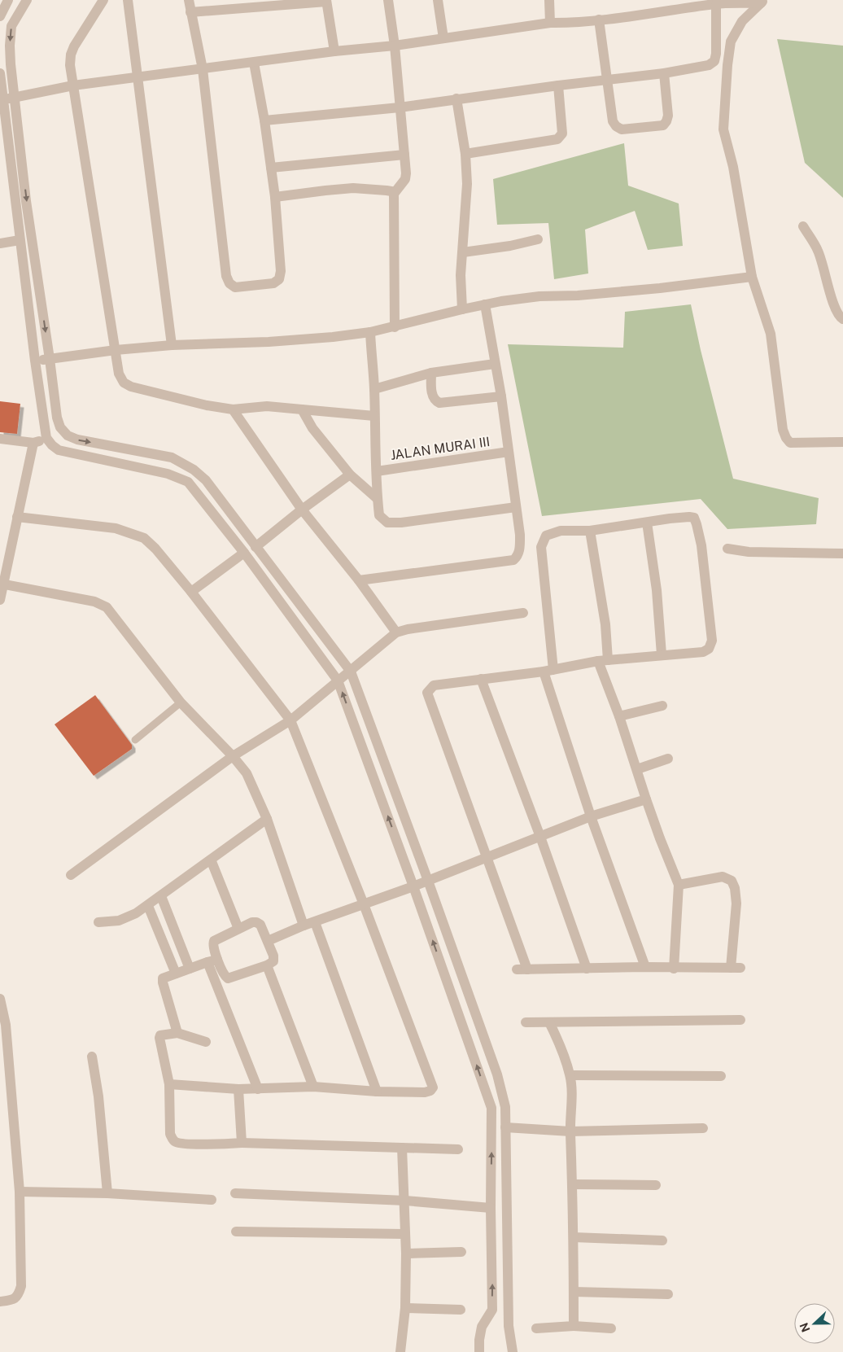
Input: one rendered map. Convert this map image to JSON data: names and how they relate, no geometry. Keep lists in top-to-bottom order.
{
  "streets": {
    "street": ["JALAN MURAI III"]
  },
  "north": "left"
}
